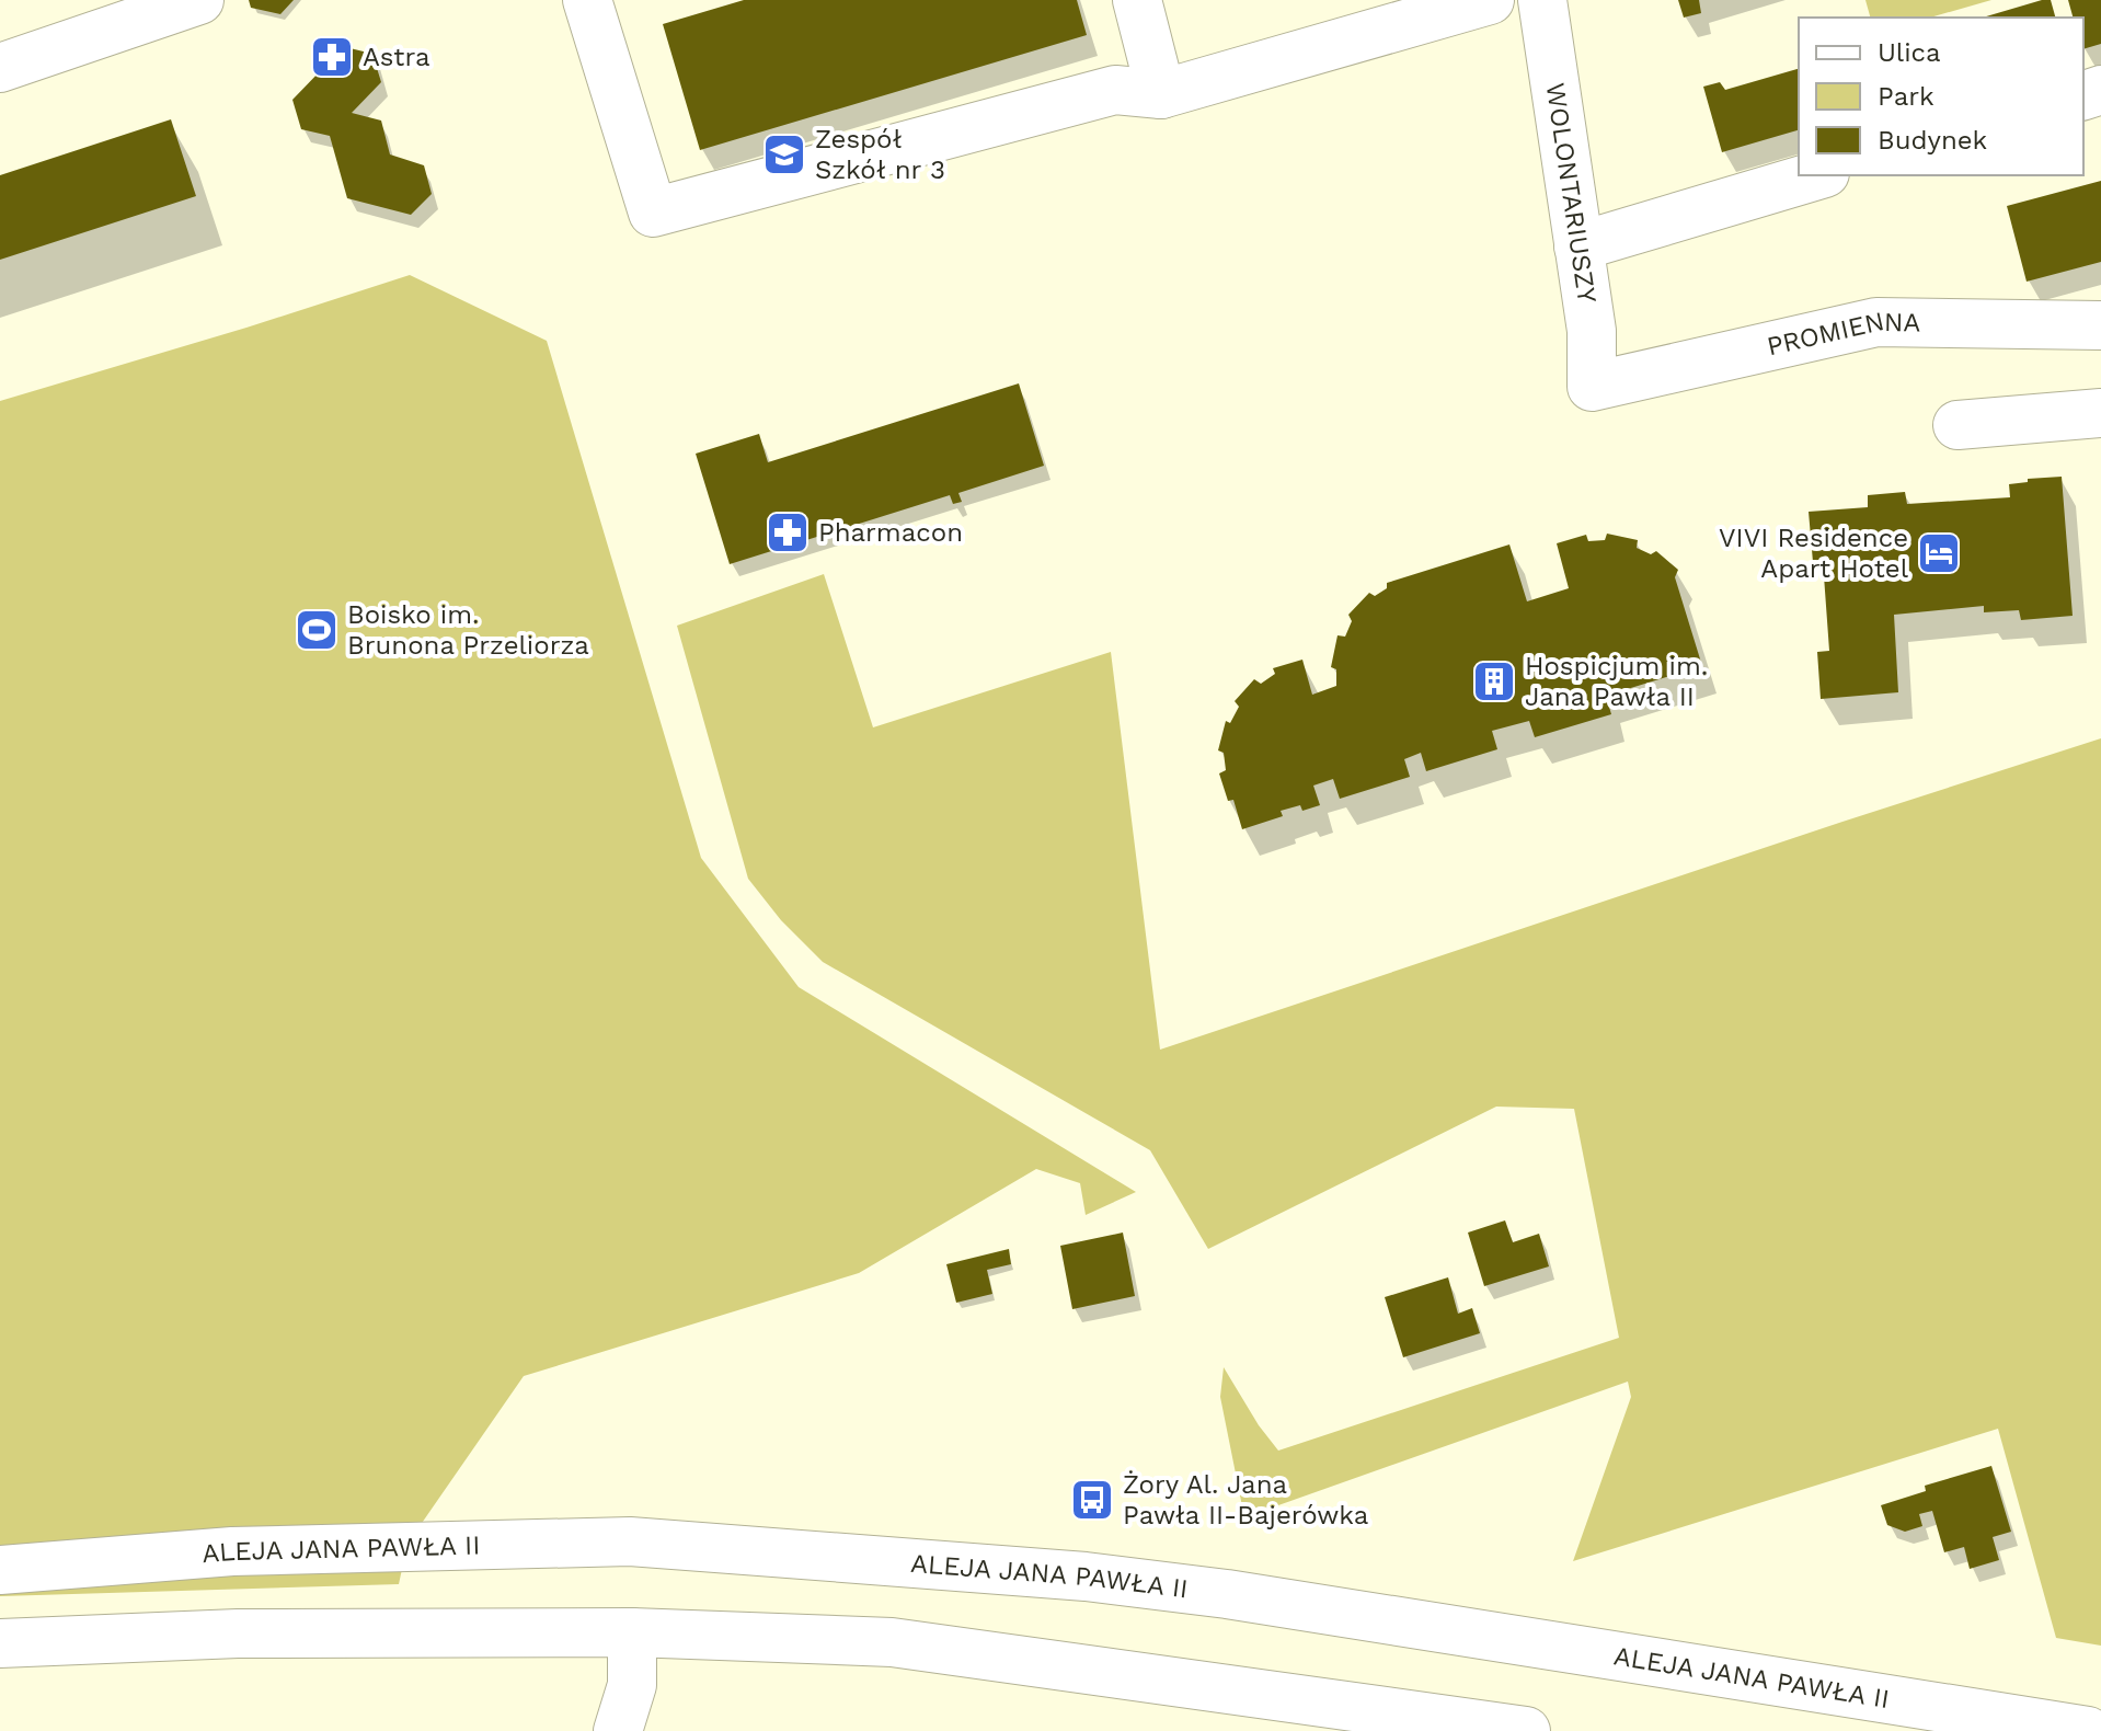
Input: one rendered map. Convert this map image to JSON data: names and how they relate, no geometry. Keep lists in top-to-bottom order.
{
  "streets": {
    "street": ["WOLONTARIUSZY", "PROMIENNA", "ALEJA JANA PAWŁA II"]
  },
  "crossings": [
    ["WOLONTARIUSZY", "PROMIENNA"]
  ],
  "places": {
    "pharmacy": ["Astra", "Pharmacon"],
    "school or university": ["Zespół Szkół nr 3"],
    "hotel": ["VIVI Residence Apart Hotel"],
    "sports": ["Boisko im. Brunona Przeliorza"],
    "building": ["Hospicjum im. Jana Pawła II"],
    "bus stop": ["Żory Al. Jana Pawła II-Bajerówka"]
  },
  "legend": ["Ulica", "Park", "Budynek"]
}
